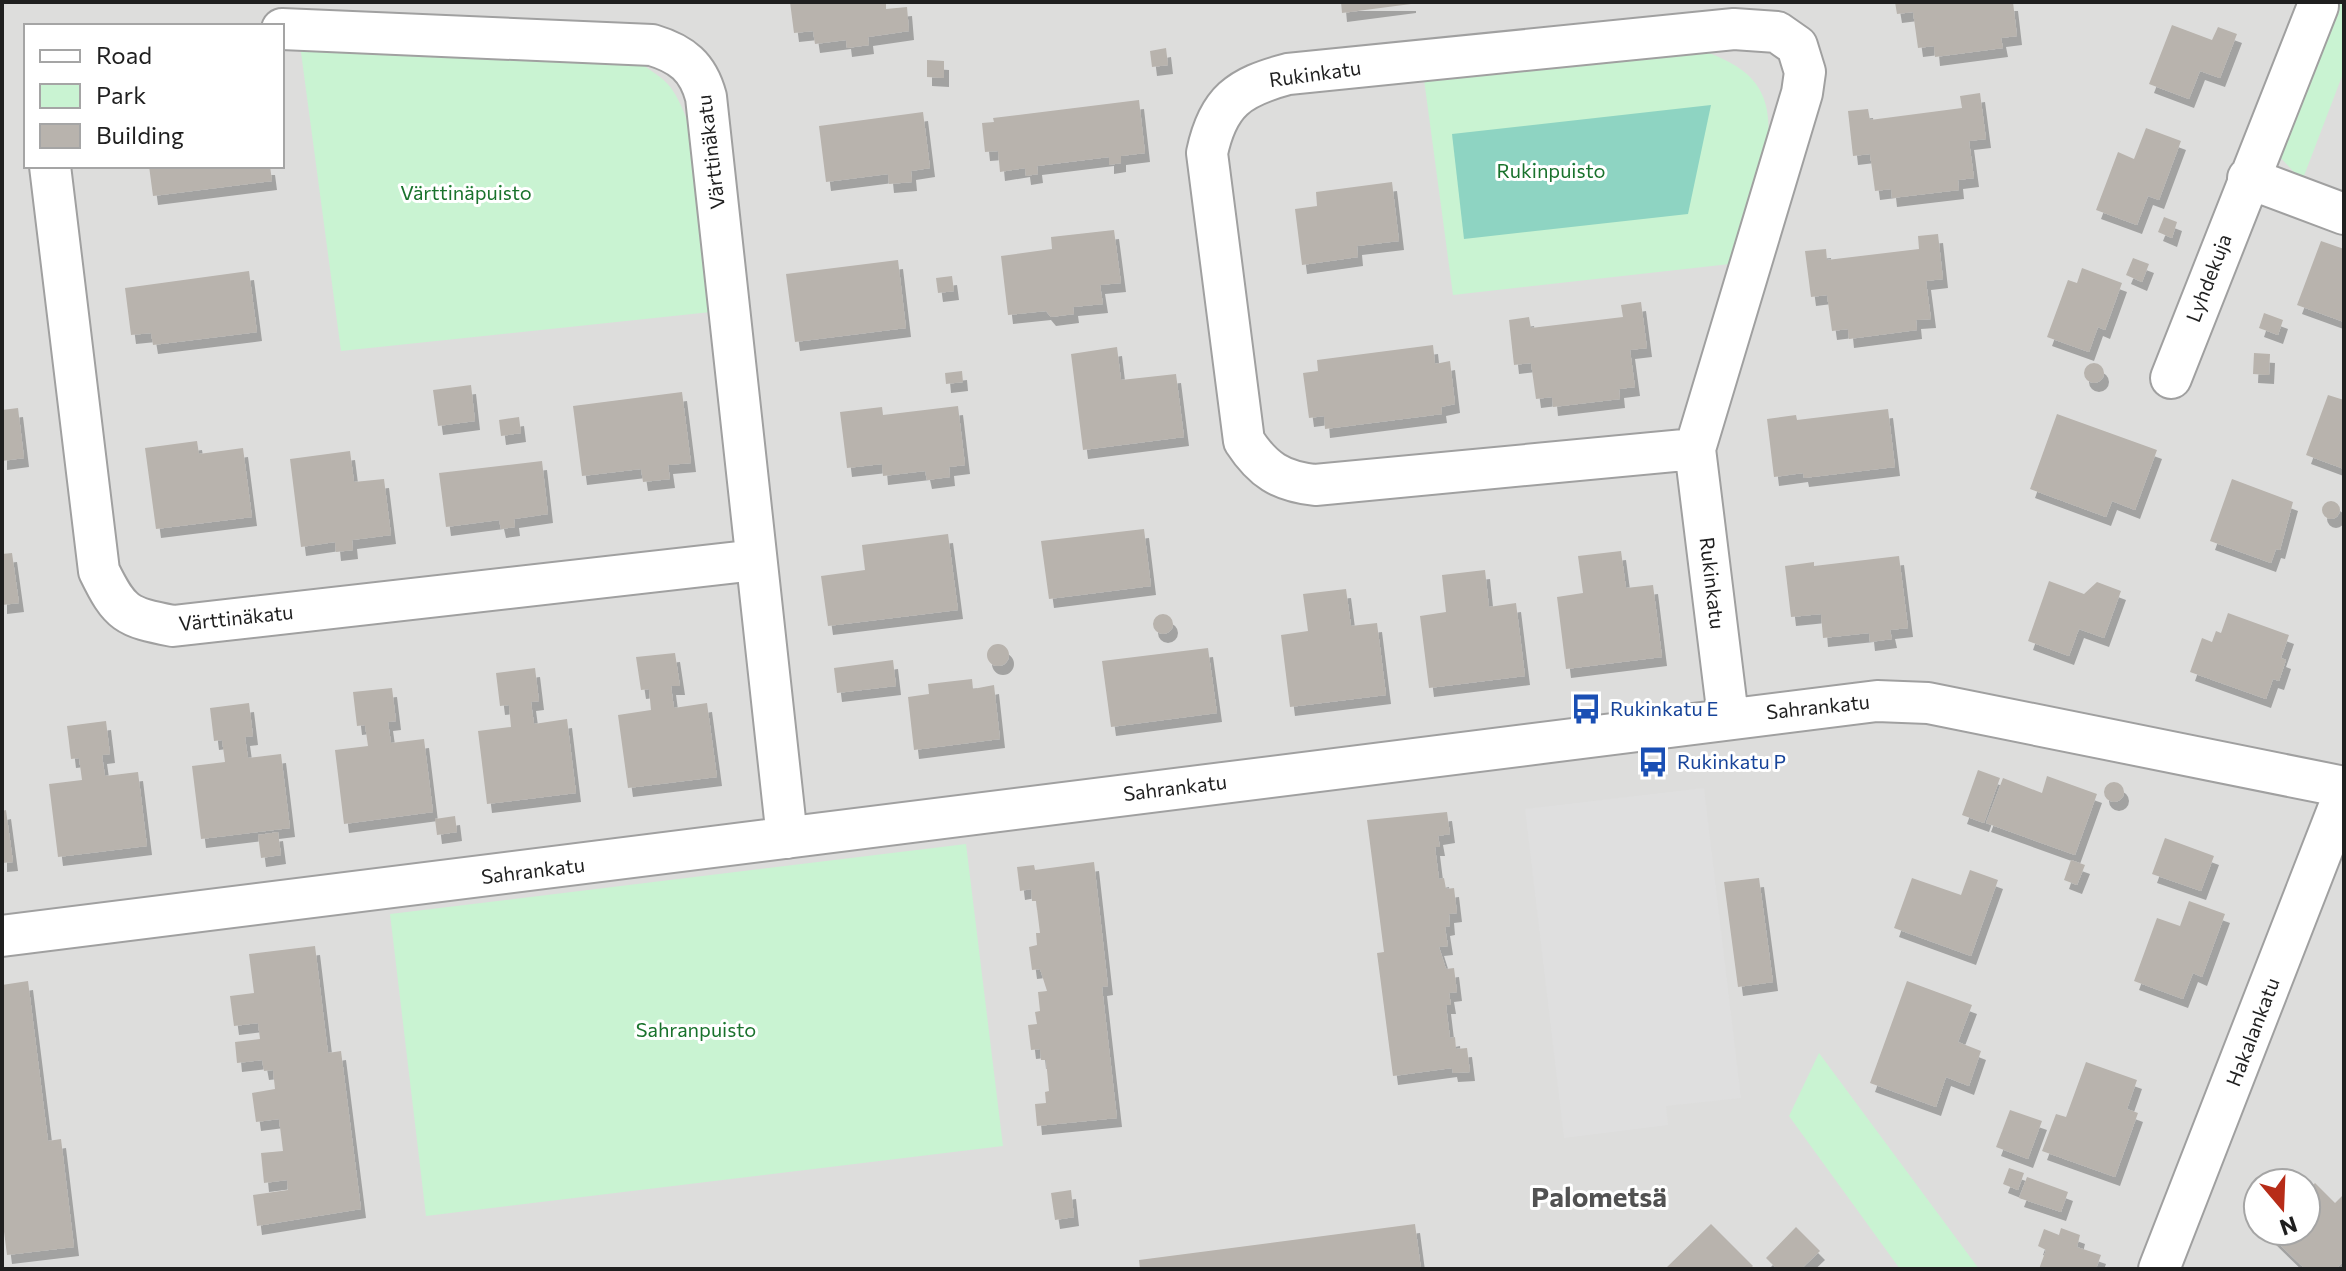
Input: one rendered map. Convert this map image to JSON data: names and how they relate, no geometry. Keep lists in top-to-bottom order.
{
  "streets": {
    "street": [
      "Rukinkatu",
      "Värttinäkatu",
      "Lyhdekuja",
      "Sahrankatu",
      "Hakalankatu"
    ]
  },
  "crossings": [
    ["Rukinkatu", "Sahrankatu"],
    ["Värttinäkatu", "Sahrankatu"]
  ],
  "districts": ["Palometsä"],
  "parks": ["Rukinpuisto", "Värttinäpuisto", "Sahranpuisto"],
  "places": {
    "bus stop": ["Rukinkatu E", "Rukinkatu P"]
  },
  "legend": ["Road", "Park", "Building"],
  "north": "bottom"
}
